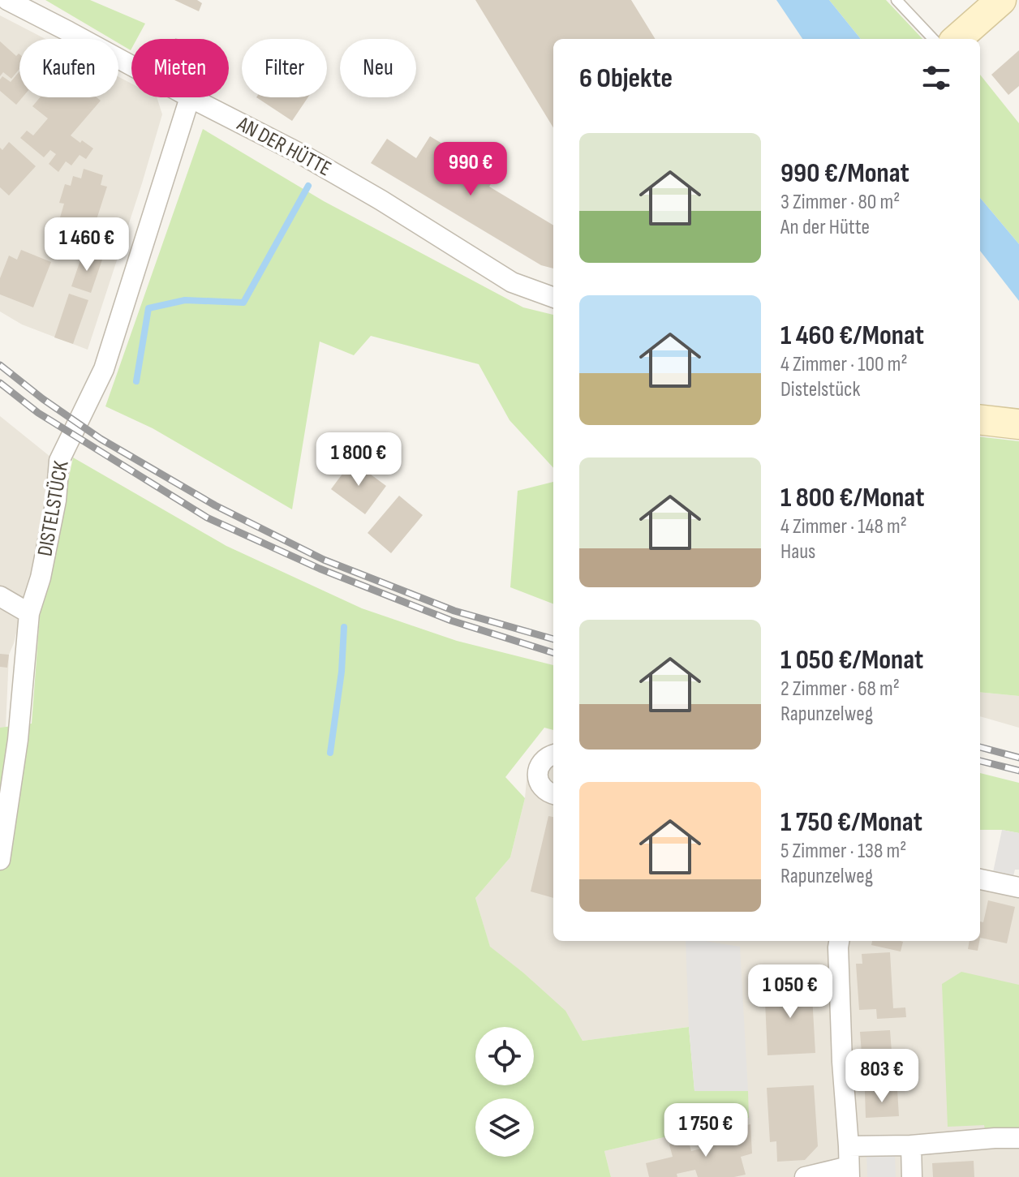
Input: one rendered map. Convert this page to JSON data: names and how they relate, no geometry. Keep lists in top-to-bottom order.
{
  "streets": {
    "street": ["AN DER HÜTTE", "DISTELSTÜCK"]
  },
  "crossings": [
    ["AN DER HÜTTE", "DISTELSTÜCK"]
  ],
  "page": {
    "chip": [
      "Kaufen",
      "Mieten",
      "Filter",
      "Neu"
    ],
    "heading": "6 Objekte",
    "list": [
      {
        "name": "990 €/Monat",
        "note": "3 Zimmer · 80 m² · An der Hütte"
      },
      {
        "name": "1 460 €/Monat",
        "note": "4 Zimmer · 100 m² · Distelstück"
      },
      {
        "name": "1 800 €/Monat",
        "note": "4 Zimmer · 148 m² · Haus"
      },
      {
        "name": "1 050 €/Monat",
        "note": "2 Zimmer · 68 m² · Rapunzelweg"
      },
      {
        "name": "1 750 €/Monat",
        "note": "5 Zimmer · 138 m² · Rapunzelweg"
      }
    ],
    "price": [
      "990 €",
      "1 460 €",
      "1 800 €",
      "1 050 €",
      "803 €",
      "1 750 €"
    ]
  }
}
